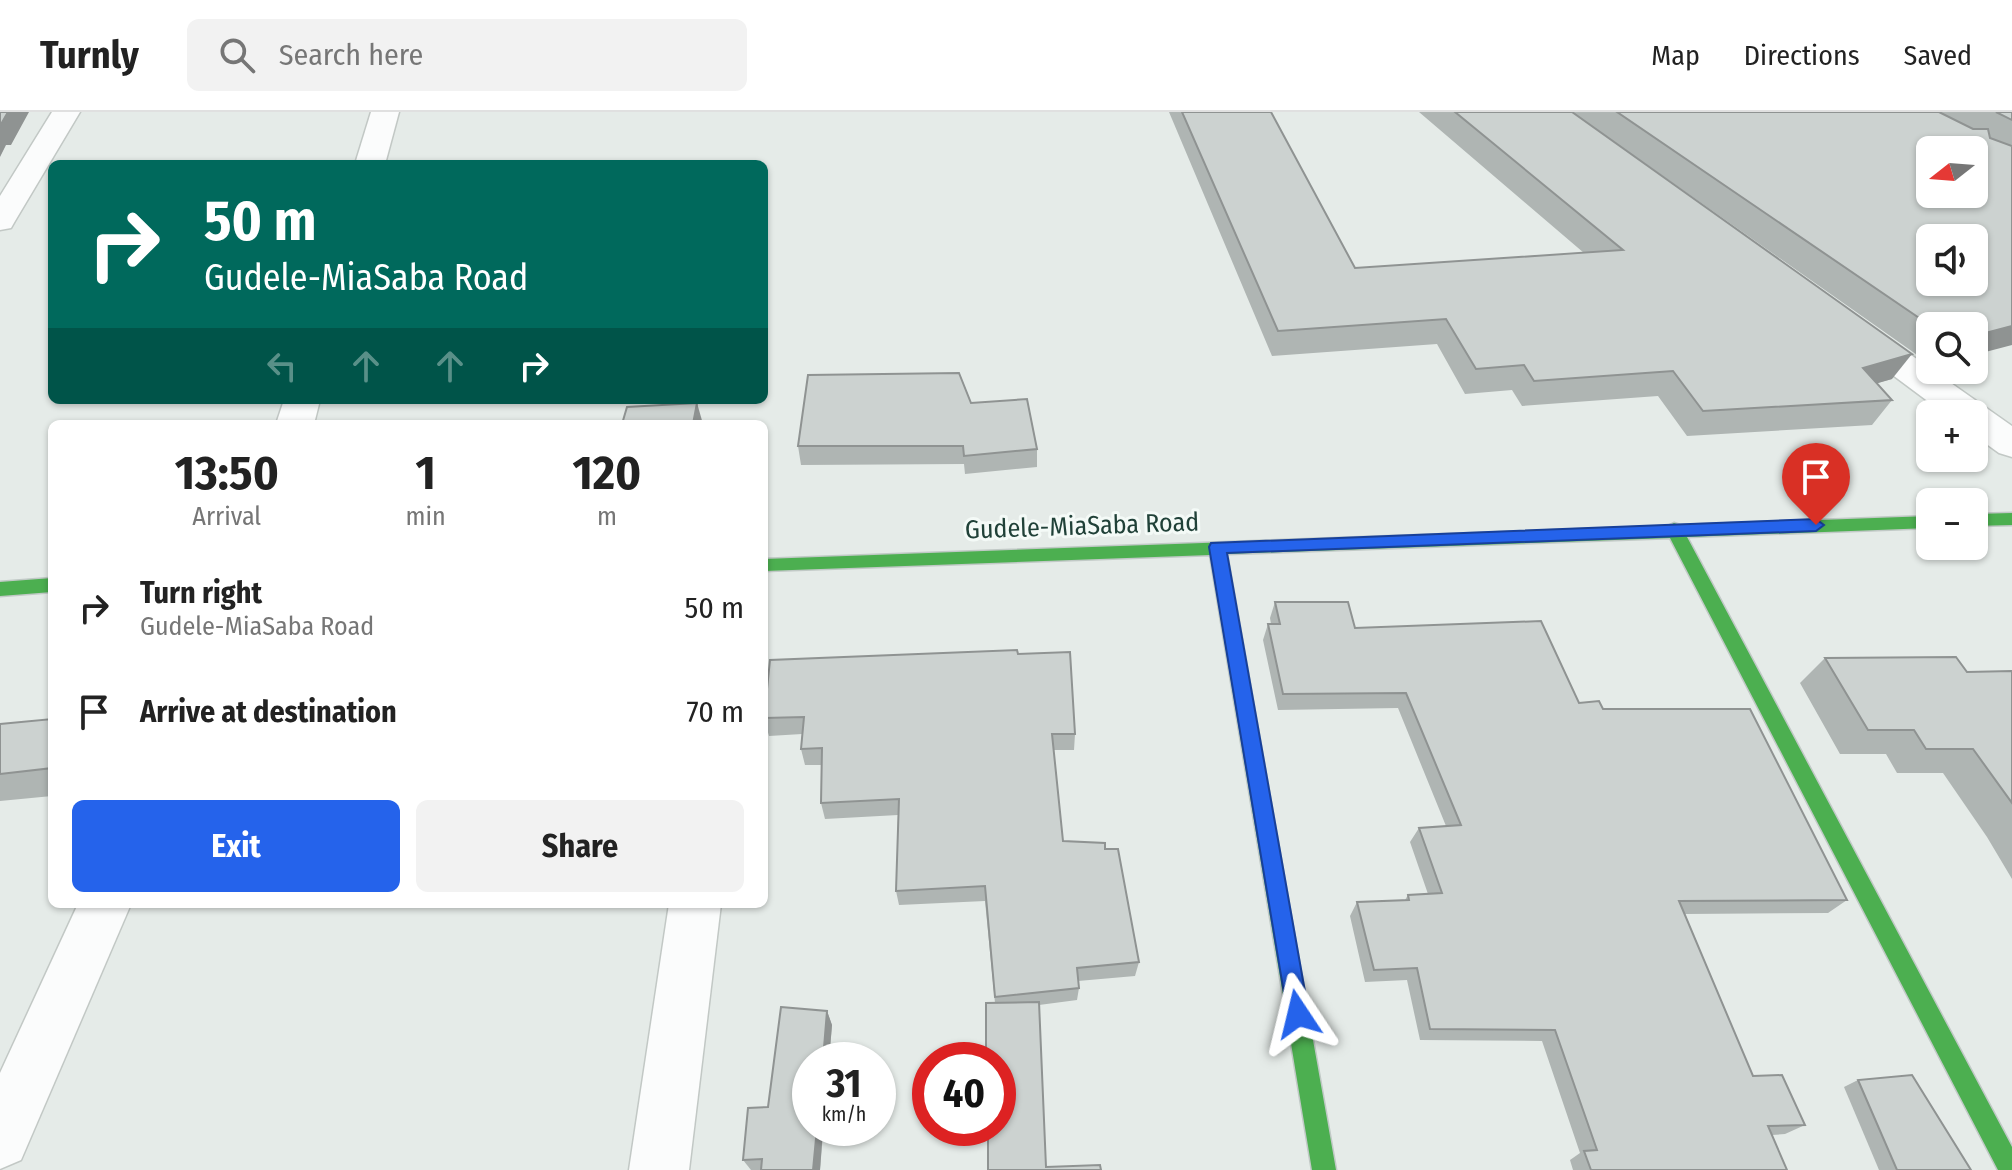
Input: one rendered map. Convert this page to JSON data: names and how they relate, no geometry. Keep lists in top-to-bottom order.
{
  "streets": {
    "street": ["Gudele-MiaSaba Road"]
  },
  "north": "left",
  "page": {
    "header": "Turnly",
    "search": "Search here",
    "nav": ["Map", "Directions", "Saved"],
    "map_buttons": ["+", "−"],
    "turn": ["50 m", "Gudele-MiaSaba Road"],
    "eta": [
      "13:50",
      "Arrival",
      "1",
      "min",
      "120",
      "m"
    ],
    "list": [
      {
        "name": "Turn right",
        "note": "Gudele-MiaSaba Road",
        "value": "50 m"
      },
      {
        "name": "Arrive at destination",
        "value": "70 m"
      }
    ],
    "buttons": ["Exit", "Share"],
    "speed": "31 km/h",
    "limit": "40"
  }
}
